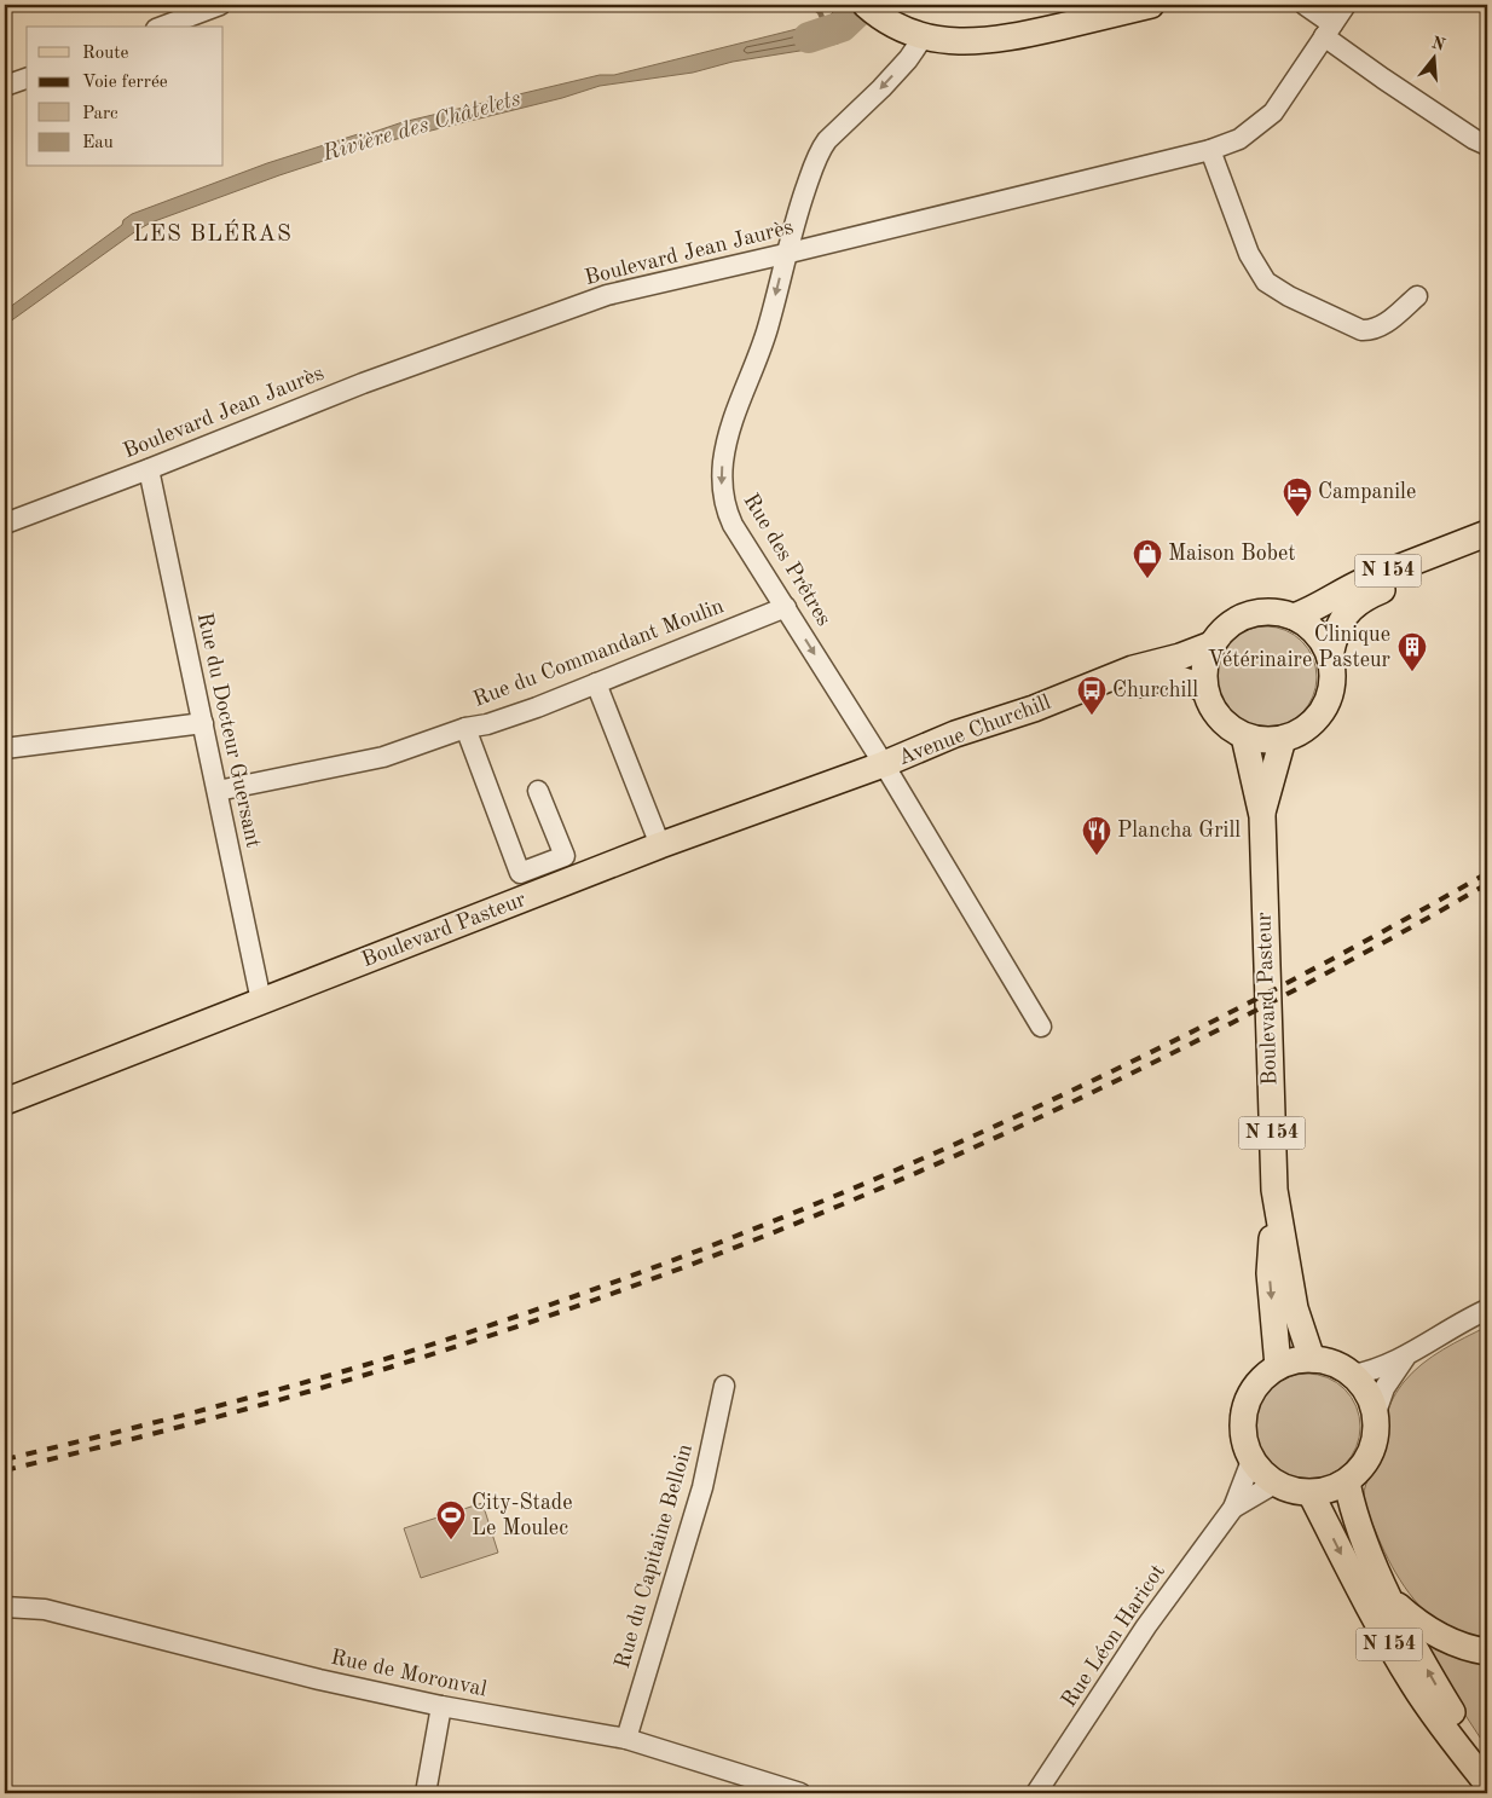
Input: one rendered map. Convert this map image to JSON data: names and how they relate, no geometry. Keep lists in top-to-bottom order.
{
  "streets": {
    "main road": ["N 154", "Avenue Churchill", "Boulevard Pasteur"],
    "street": [
      "Boulevard Jean Jaurès",
      "Rue des Prêtres",
      "Rue du Commandant Moulin",
      "Rue du Docteur Guersant",
      "Rue du Capitaine Belloin",
      "Rue Léon Haricot",
      "Rue de Moronval"
    ]
  },
  "crossings": [
    ["Boulevard Jean Jaurès", "Rue des Prêtres"],
    ["Boulevard Jean Jaurès", "Rue du Docteur Guersant"],
    ["Rue des Prêtres", "Rue du Commandant Moulin"],
    ["Rue des Prêtres", "Avenue Churchill"],
    ["Rue des Prêtres", "Boulevard Pasteur"],
    ["N 154", "Avenue Churchill"],
    ["N 154", "Boulevard Pasteur"],
    ["N 154", "Rue Léon Haricot"],
    ["Rue du Commandant Moulin", "Rue du Docteur Guersant"],
    ["Rue du Docteur Guersant", "Boulevard Pasteur"],
    ["Avenue Churchill", "Boulevard Pasteur"],
    ["Boulevard Pasteur", "Rue Léon Haricot"],
    ["Rue du Capitaine Belloin", "Rue de Moronval"]
  ],
  "one_way": ["Rue des Prêtres"],
  "districts": ["LES BLÉRAS"],
  "water": ["Rivière des Châtelets"],
  "places": {
    "hotel": ["Campanile"],
    "shop": ["Maison Bobet"],
    "building": ["Clinique Vétérinaire Pasteur"],
    "bus stop": ["Churchill"],
    "restaurant": ["Plancha Grill"],
    "sports": ["City-Stade Le Moulec"]
  },
  "legend": [
    "Route",
    "Voie ferrée",
    "Parc",
    "Eau"
  ],
  "north": "top"
}
